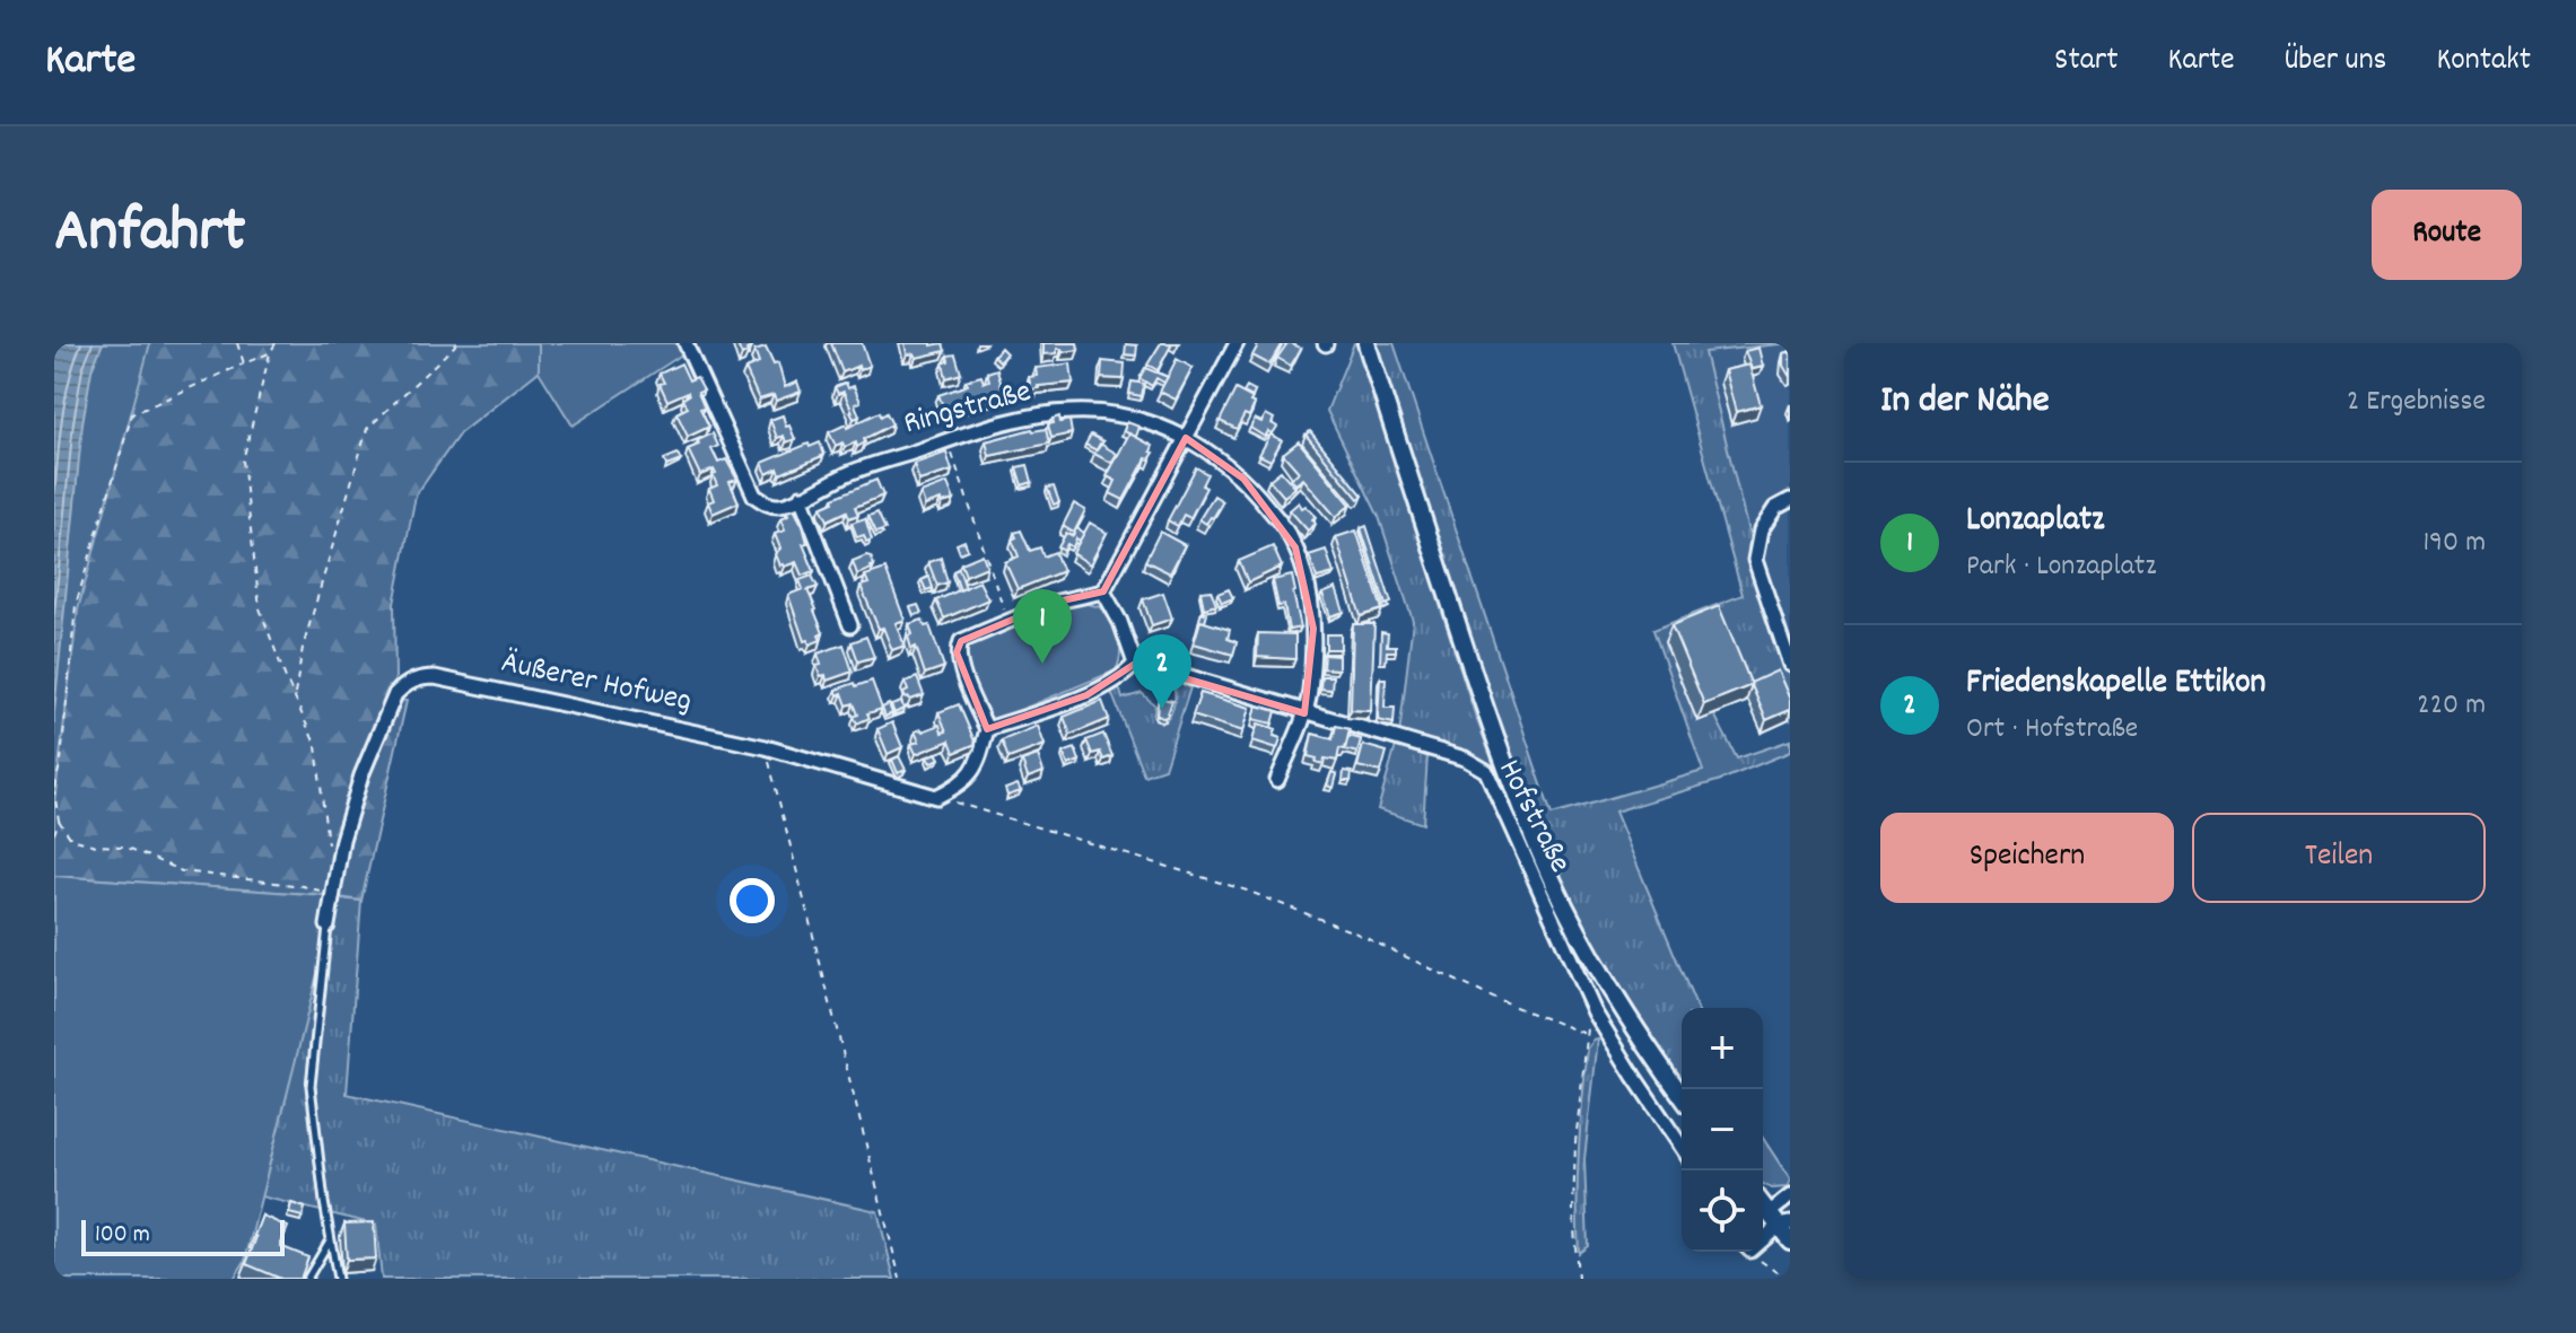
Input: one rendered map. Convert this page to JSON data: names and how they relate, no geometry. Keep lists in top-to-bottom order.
{
  "streets": {
    "street": ["Ringstraße", "Äußerer Hofweg", "Hofstraße"]
  },
  "crossings": [
    ["Ringstraße", "Hofstraße"]
  ],
  "scale_bar": "100 m",
  "page": {
    "header": "Karte",
    "nav": [
      "Start",
      "Karte",
      "Über uns",
      "Kontakt"
    ],
    "title": "Anfahrt",
    "buttons": [
      "Route",
      ["Speichern", "Teilen"]
    ],
    "heading": ["In der Nähe", "2 Ergebnisse"],
    "list": [
      {
        "mark": "1",
        "name": "Lonzaplatz",
        "note": "Park · Lonzaplatz",
        "value": "190 m"
      },
      {
        "mark": "2",
        "name": "Friedenskapelle Ettikon",
        "note": "Ort · Hofstraße",
        "value": "220 m"
      }
    ],
    "pins": ["1", "2"],
    "map_buttons": ["+", "−"],
    "scale": "100 m"
  }
}
